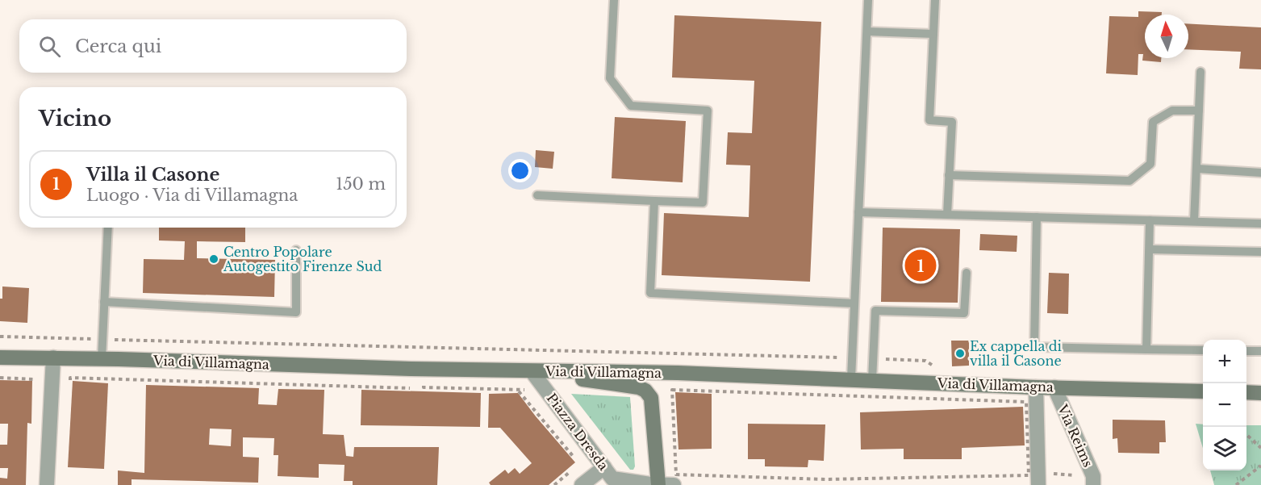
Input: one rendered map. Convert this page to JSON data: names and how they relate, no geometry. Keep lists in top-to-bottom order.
{
  "streets": {
    "main road": ["Via di Villamagna"],
    "street": ["Piazza Dresda", "Via Reims"]
  },
  "crossings": [
    ["Via di Villamagna", "Piazza Dresda"],
    ["Via di Villamagna", "Via Reims"]
  ],
  "places": ["Centro Popolare Autogestito Firenze Sud", "Ex cappella di villa il Casone"],
  "north": "top",
  "page": {
    "search": "Cerca qui",
    "heading": "Vicino",
    "list": [
      {
        "mark": "1",
        "name": "Villa il Casone",
        "note": "Luogo · Via di Villamagna",
        "value": "150 m"
      }
    ],
    "pins": "1",
    "map_buttons": ["+", "−"]
  }
}
